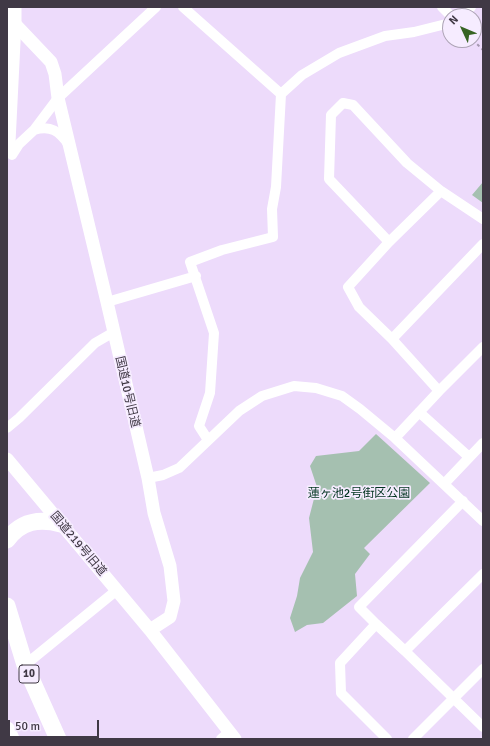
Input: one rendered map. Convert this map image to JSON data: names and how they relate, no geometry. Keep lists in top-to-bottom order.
{
  "streets": {
    "highway": ["10"],
    "street": ["国道10号旧道", "国道219号旧道"]
  },
  "crossings": [
    ["国道10号旧道", "国道219号旧道"]
  ],
  "parks": ["蓮ヶ池2号街区公園"],
  "scale_bar": "50 m",
  "north": "top left"
}
